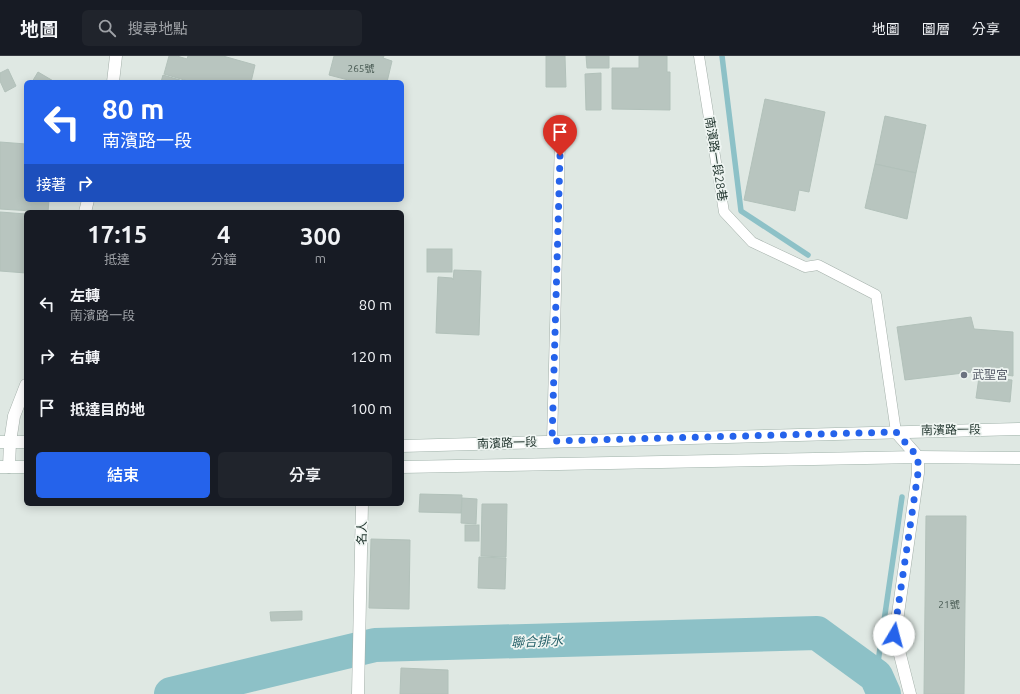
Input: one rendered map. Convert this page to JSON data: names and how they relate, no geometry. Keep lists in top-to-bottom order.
{
  "streets": {
    "main road": ["南濱路一段", "名人"],
    "lane": ["南濱路一段28巷"]
  },
  "crossings": [
    ["南濱路一段28巷", "南濱路一段"]
  ],
  "water": ["聯合排水"],
  "places": ["武聖宮"],
  "house_numbers": ["265號", "21號"],
  "page": {
    "header": "地圖",
    "search": "搜尋地點",
    "nav": ["地圖", "圖層", "分享"],
    "turn": ["80 m", "南濱路一段"],
    "then": "接著",
    "eta": [
      "17:15",
      "抵達",
      "4",
      "分鐘",
      "300",
      "m"
    ],
    "list": [
      {
        "name": "左轉",
        "note": "南濱路一段",
        "value": "80 m"
      },
      {
        "name": "右轉",
        "value": "120 m"
      },
      {
        "name": "抵達目的地",
        "value": "100 m"
      }
    ],
    "buttons": ["結束", "分享"]
  }
}
